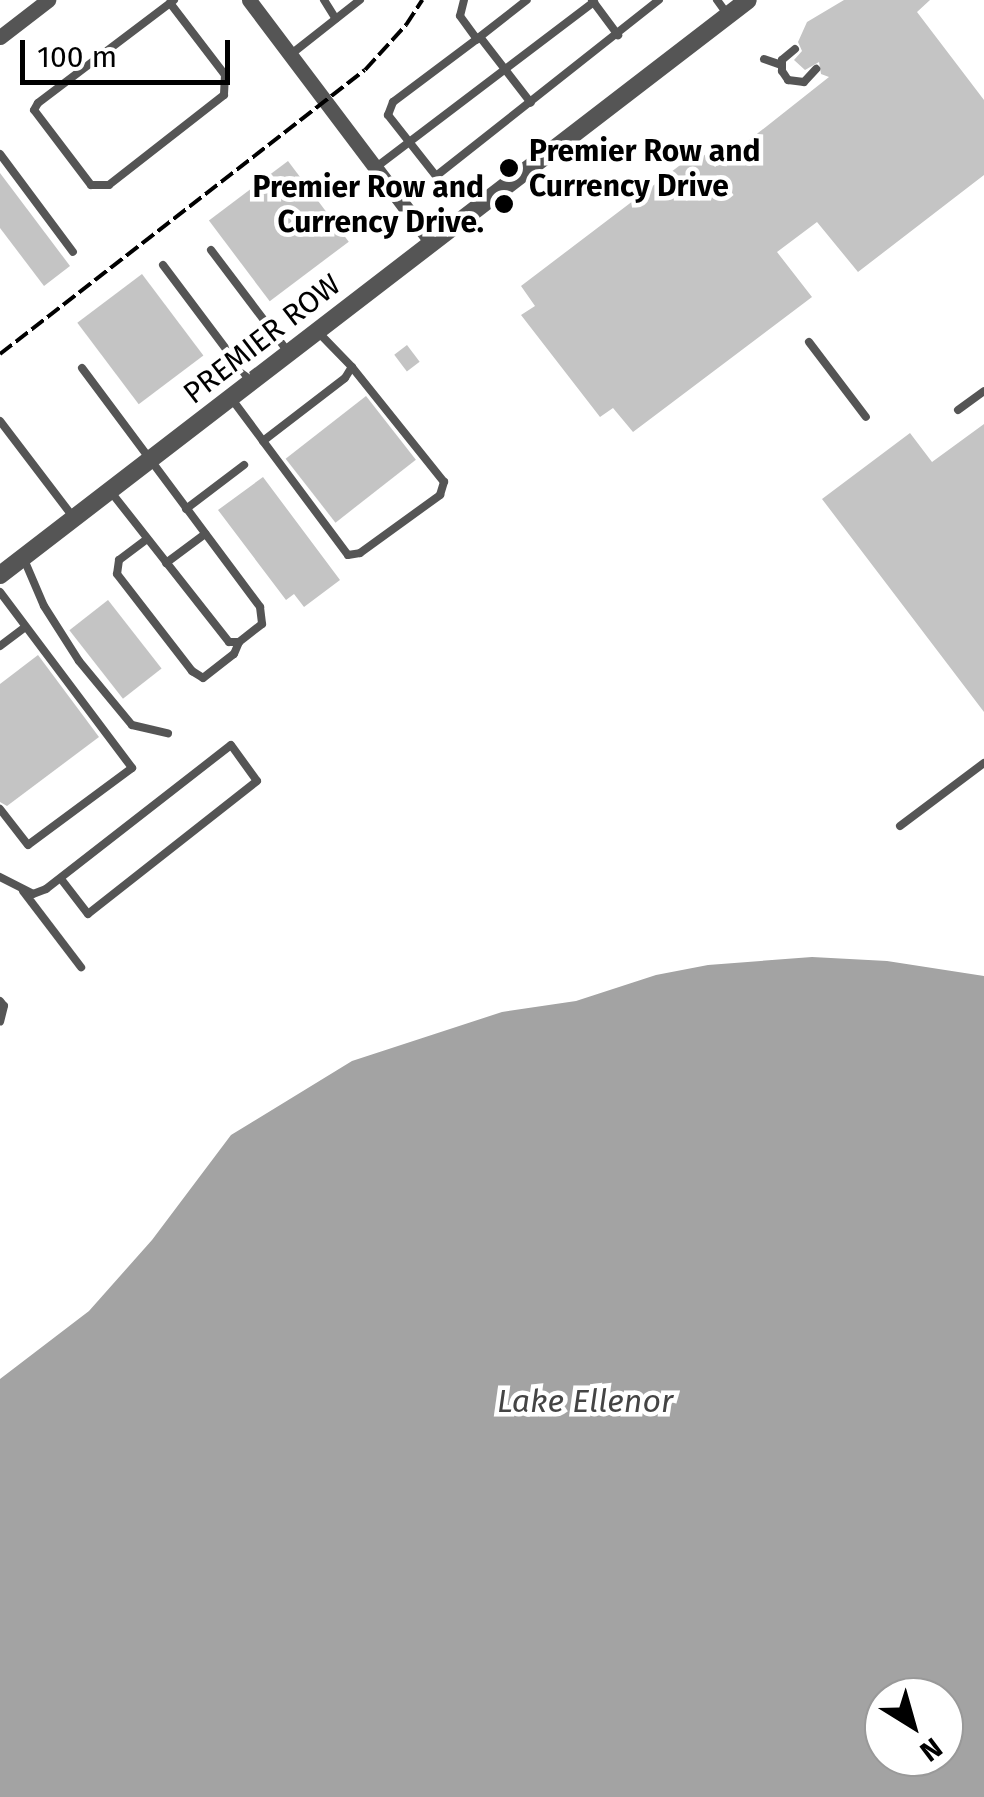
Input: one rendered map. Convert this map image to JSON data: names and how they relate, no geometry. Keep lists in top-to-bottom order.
{
  "streets": {
    "street": ["PREMIER ROW"]
  },
  "water": ["Lake Ellenor"],
  "places": ["Premier Row and Currency Drive", "Premier Row and Currency Drive."],
  "scale_bar": "100 m",
  "north": "bottom right"
}
